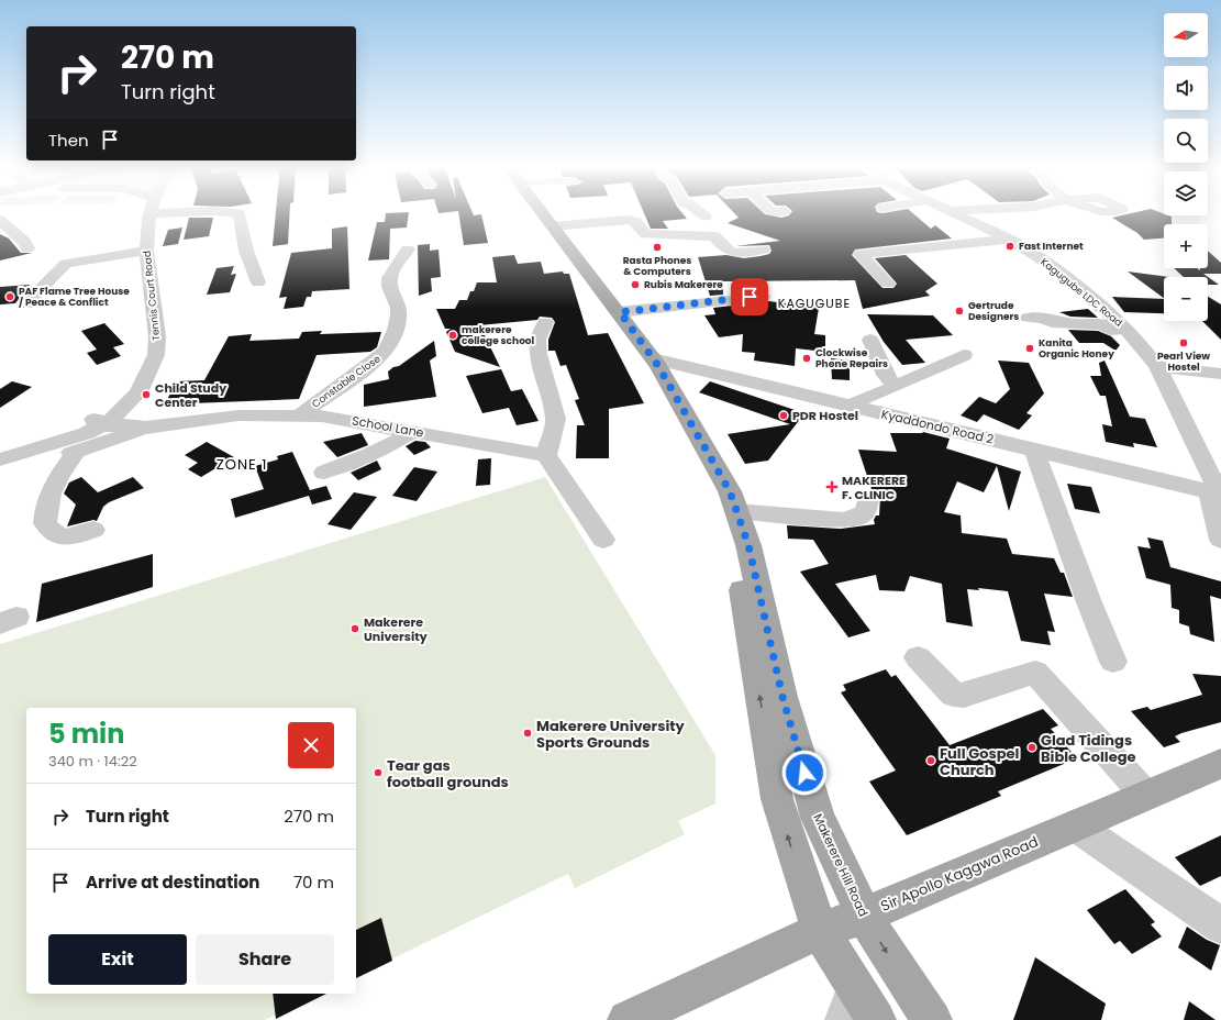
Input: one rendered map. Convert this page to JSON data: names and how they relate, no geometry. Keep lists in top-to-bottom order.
{
  "streets": {
    "main road": ["Makerere Hill Road", "Sir Apollo Kaggwa Road"],
    "street": [
      "Kagugube LDC Road",
      "Tennis Court Road",
      "Constable Close",
      "School Lane",
      "Kyaddondo Road 2"
    ]
  },
  "crossings": [
    ["Kagugube LDC Road", "Kyaddondo Road 2"],
    ["Tennis Court Road", "School Lane"],
    ["Constable Close", "School Lane"],
    ["Kyaddondo Road 2", "Makerere Hill Road"],
    ["Makerere Hill Road", "Sir Apollo Kaggwa Road"]
  ],
  "districts": ["KAGUGUBE", "ZONE 1"],
  "places": {
    "other": [
      "Fast Internet",
      "Rasta Phones & Computers",
      "Rubis Makerere",
      "PAF Flame Tree House / Peace & Conflict",
      "Gertrude Designers",
      "makerere college school",
      "Pearl View Hostel",
      "Kanita Organic Honey",
      "Clockwise Phone Repairs",
      "Child Study Center",
      "PDR Hostel",
      "Makerere University",
      "Makerere University Sports Grounds",
      "Glad Tidings Bible College",
      "Full Gospel Church",
      "Tear gas football grounds"
    ],
    "health": ["MAKERERE F. CLINIC"]
  },
  "north": "left",
  "page": {
    "map_buttons": ["+", "−"],
    "turn": ["270 m", "Turn right"],
    "then": "Then",
    "heading": ["5 min", "340 m · 14:22"],
    "list": [
      {
        "name": "Turn right",
        "value": "270 m"
      },
      {
        "name": "Arrive at destination",
        "value": "70 m"
      }
    ],
    "buttons": ["Exit", "Share"]
  }
}
